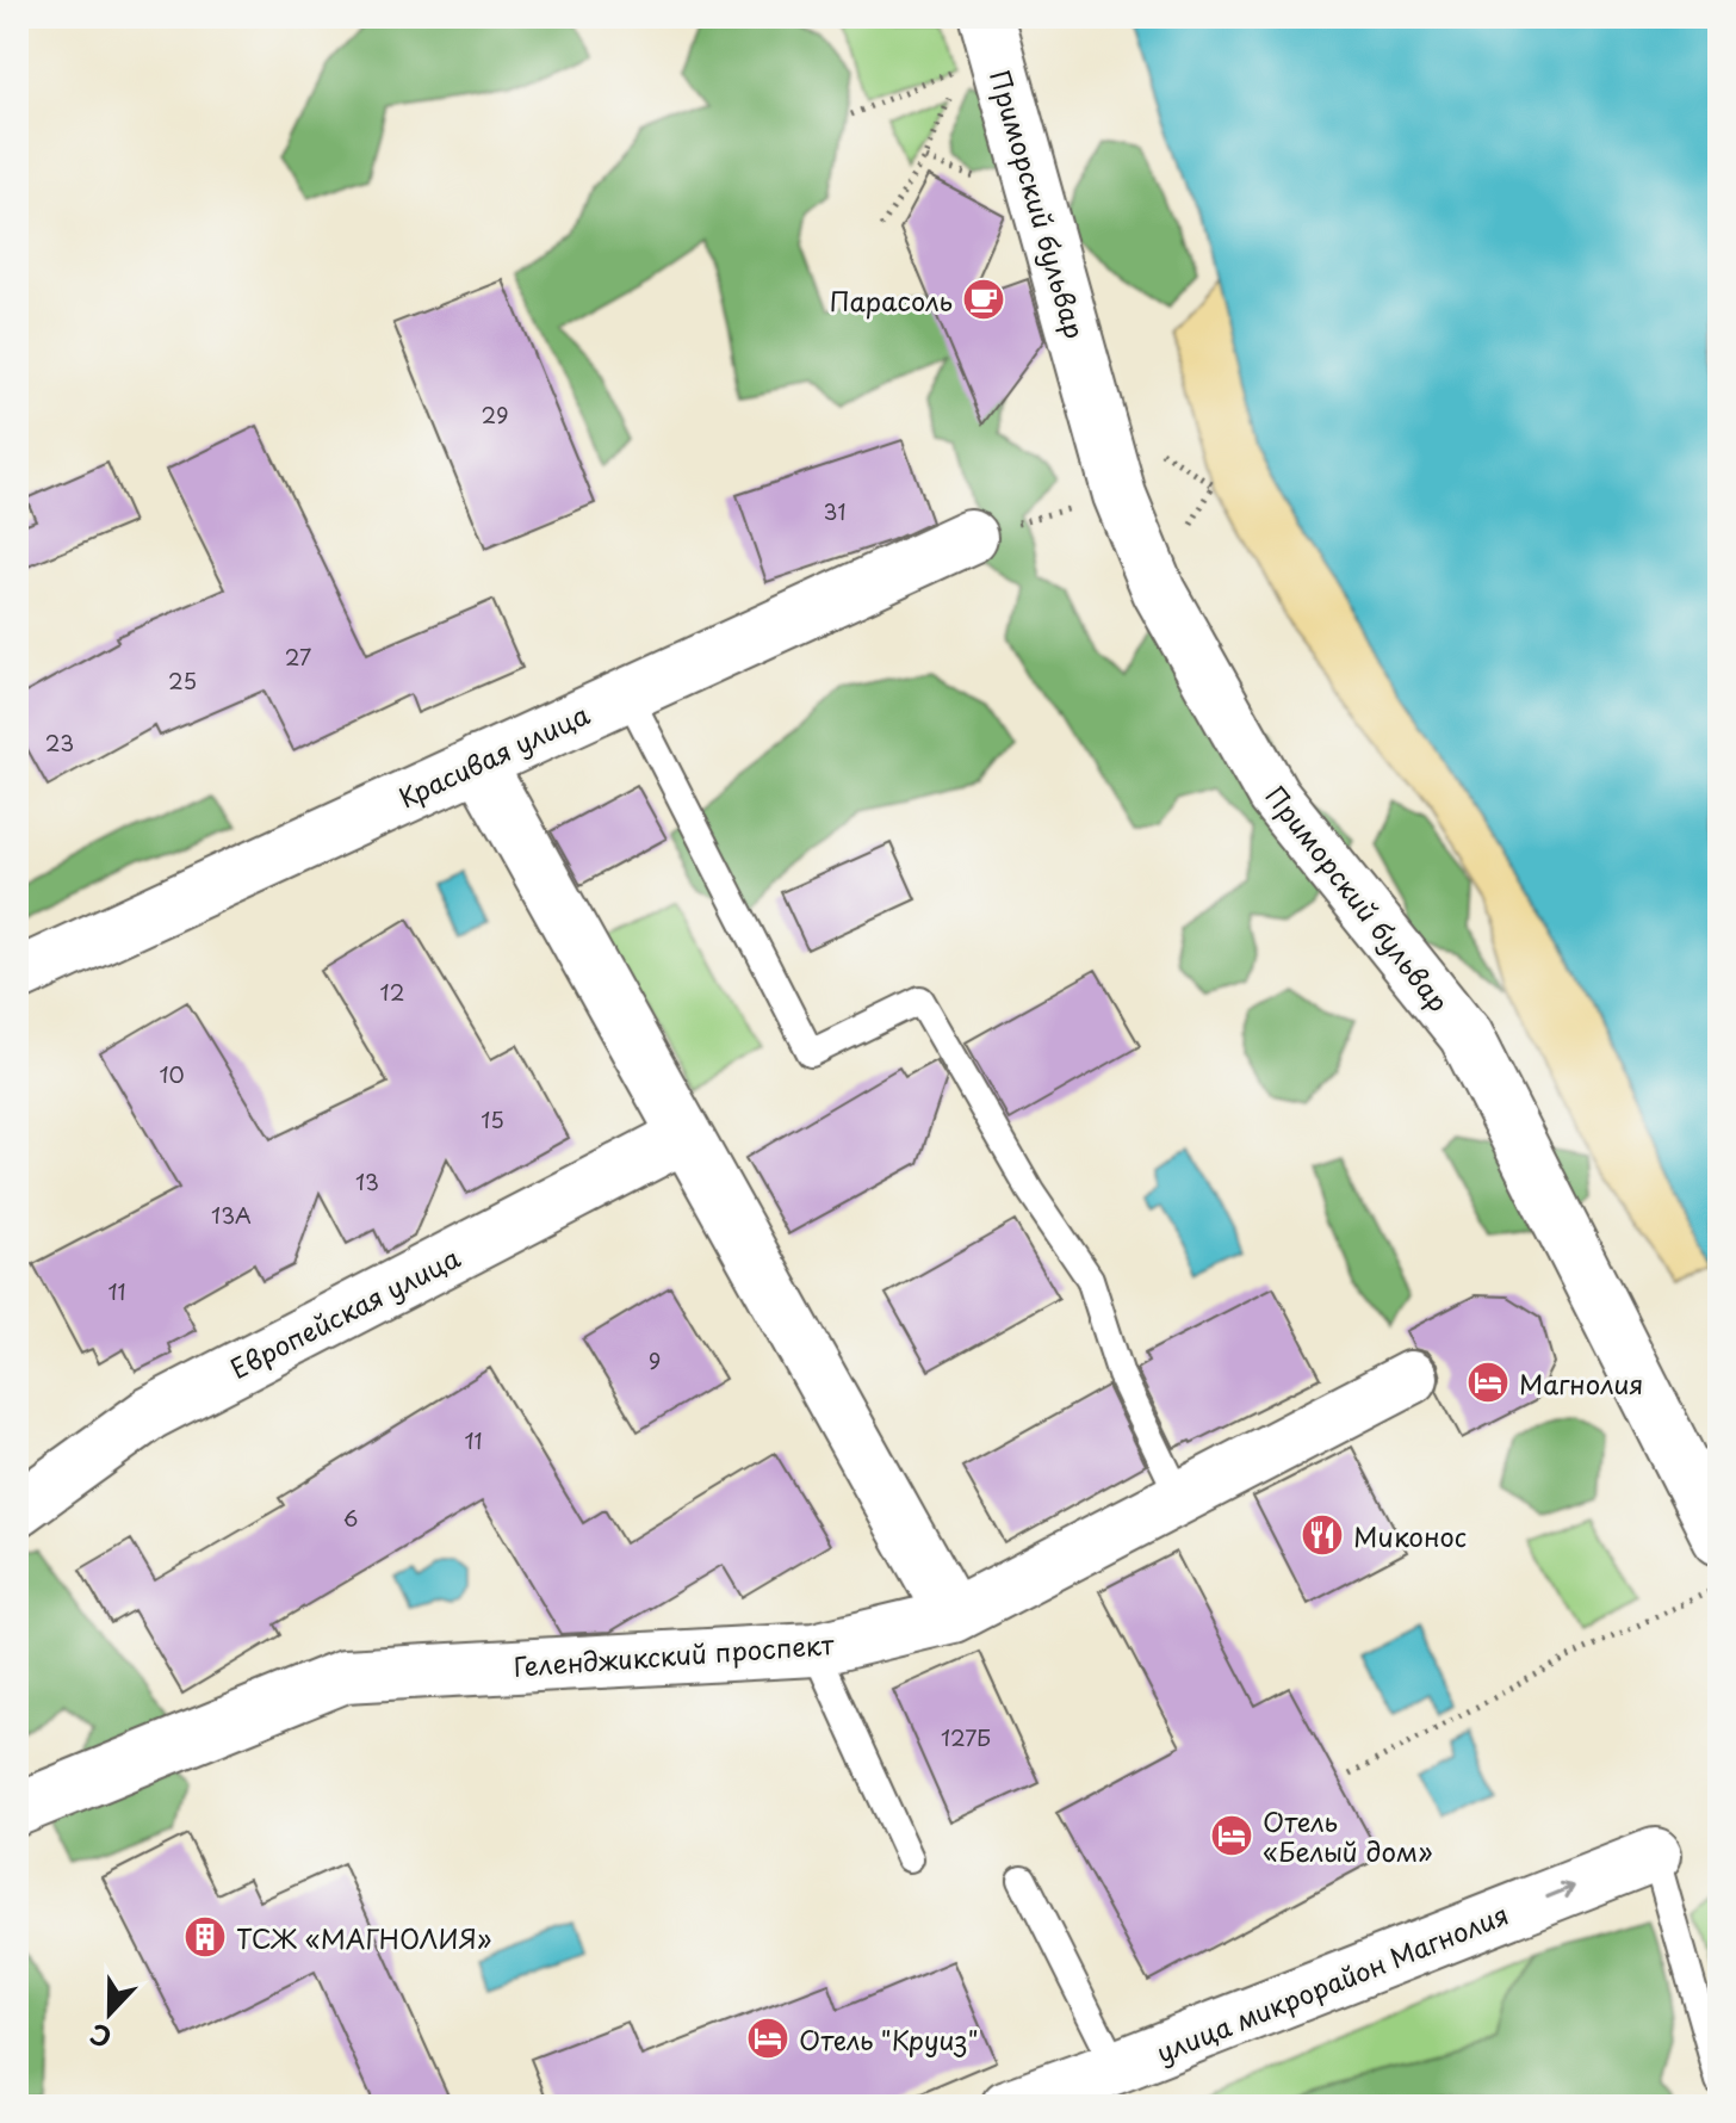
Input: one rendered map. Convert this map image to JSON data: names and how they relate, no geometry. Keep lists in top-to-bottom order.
{
  "streets": {
    "street": [
      "Приморский бульвар",
      "Красивая улица",
      "Европейская улица",
      "Геленджикский проспект",
      "улица микрорайон Магнолия"
    ]
  },
  "one_way": ["улица микрорайон Магнолия"],
  "places": {
    "cafe": ["Парасоль"],
    "hotel": ["Магнолия", "Отель «Белый дом»", "Отель \"Круиз\""],
    "restaurant": ["Миконос"],
    "building": ["ТСЖ «МАГНОЛИЯ»"]
  },
  "house_numbers": [
    "29",
    "31",
    "27",
    "25",
    "23",
    "12",
    "10",
    "15",
    "13",
    "13А",
    "11",
    "9",
    "11",
    "6",
    "127Б"
  ],
  "north": "bottom"
}
